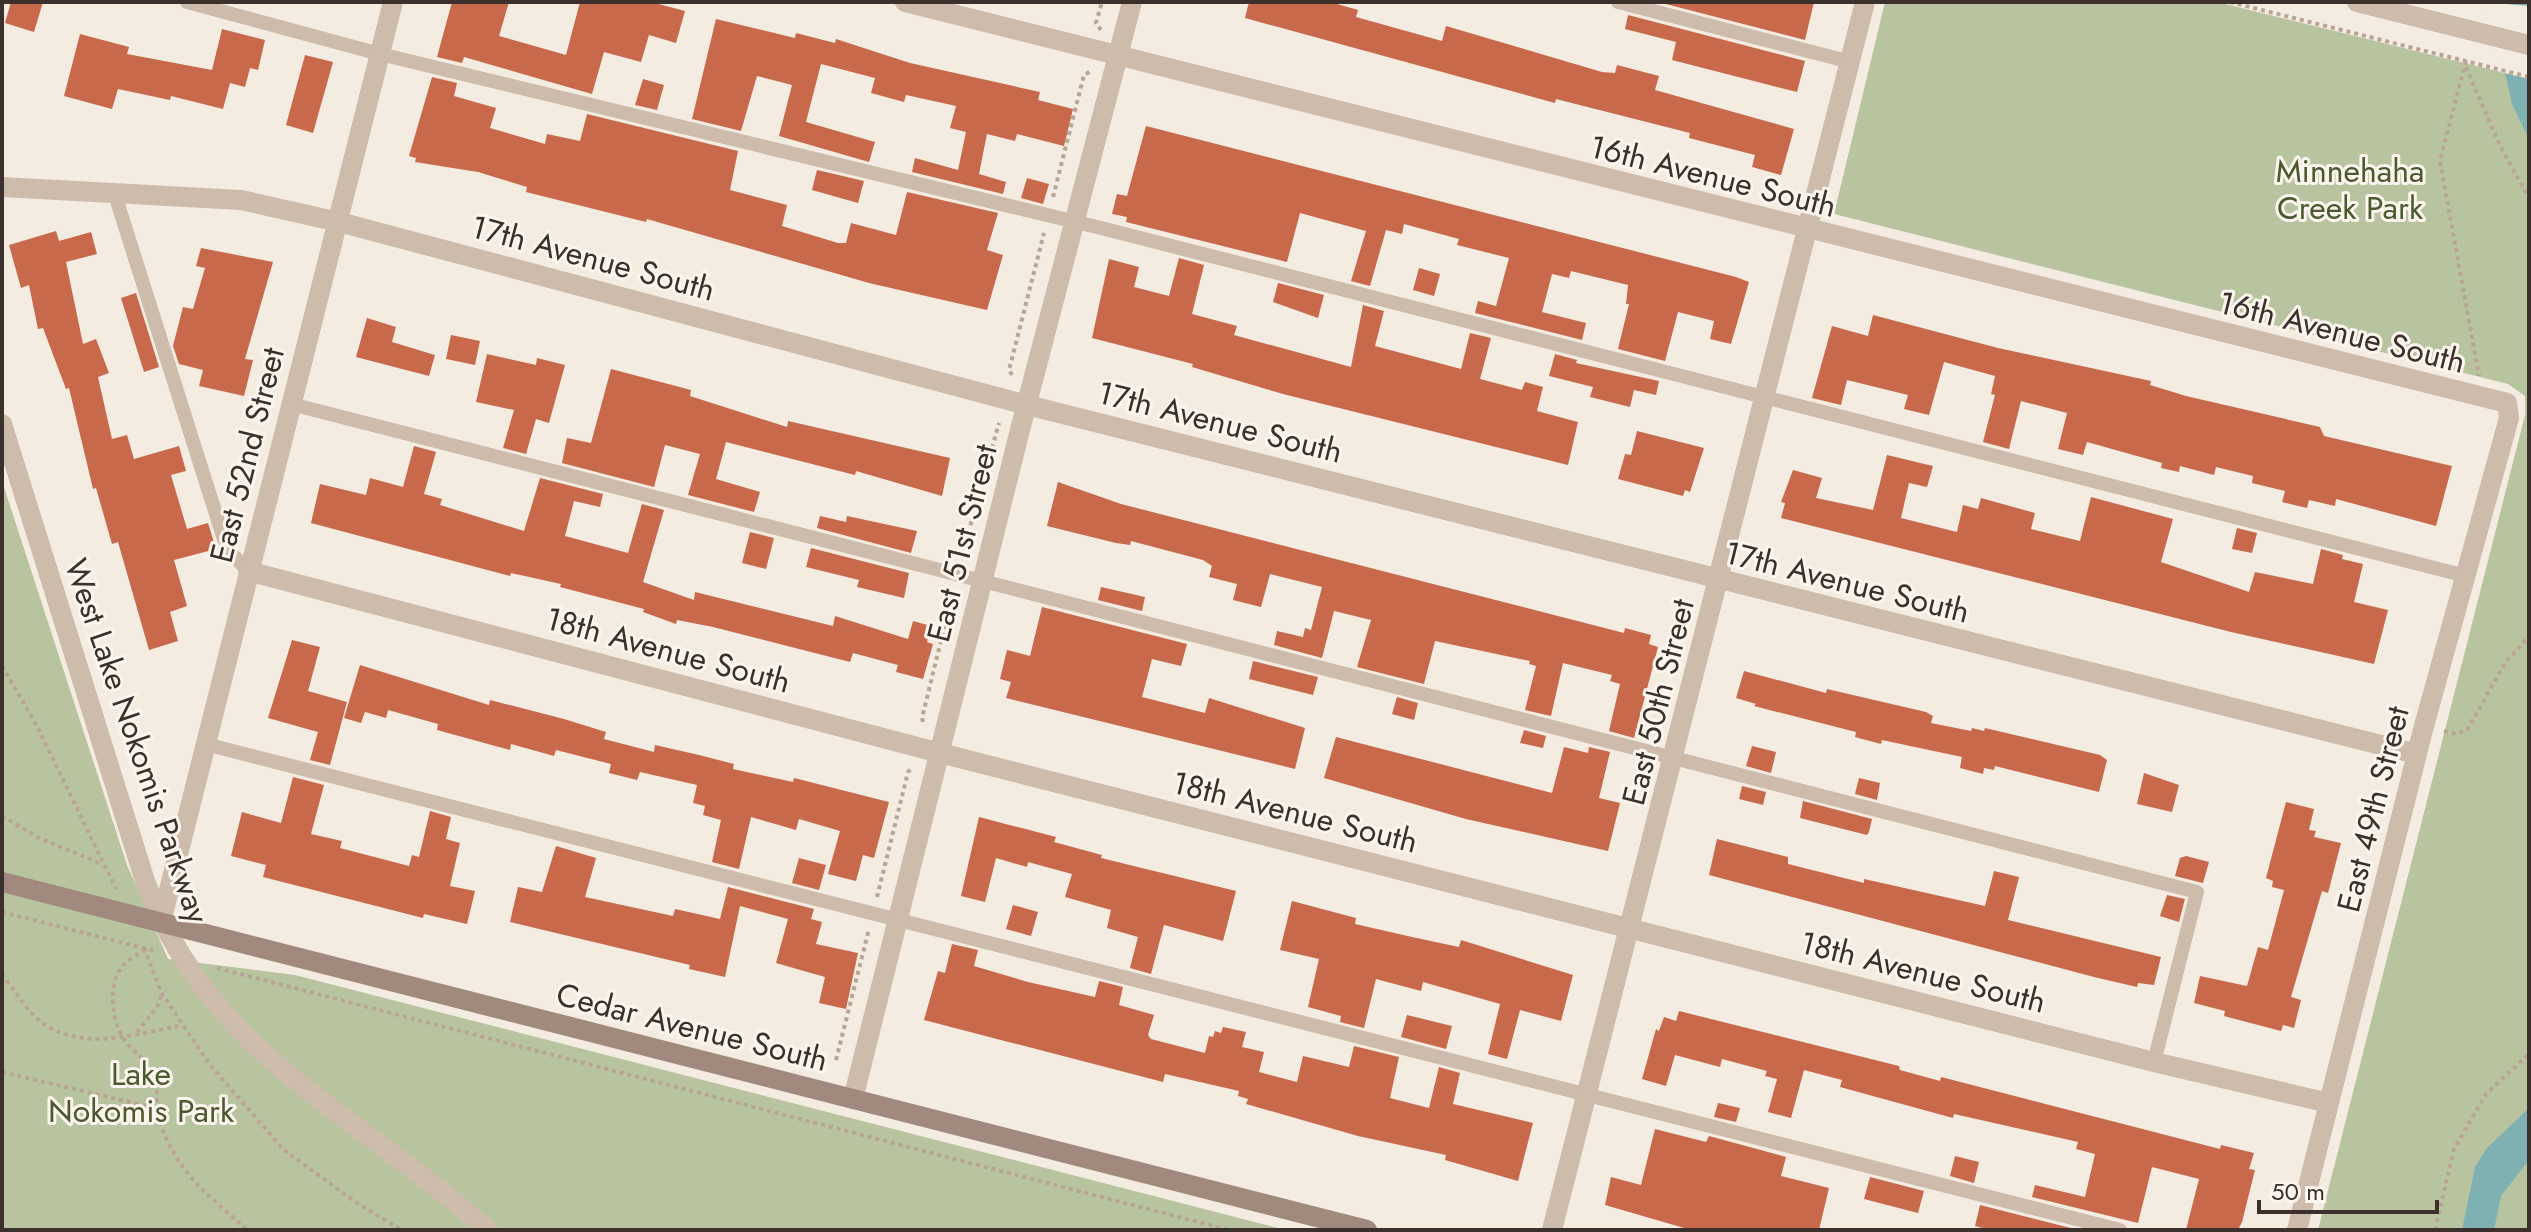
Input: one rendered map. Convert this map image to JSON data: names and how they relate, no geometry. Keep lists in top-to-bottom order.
{
  "streets": {
    "main road": ["Cedar Avenue South"],
    "street": [
      "16th Avenue South",
      "17th Avenue South",
      "East 52nd Street",
      "East 51st Street",
      "18th Avenue South",
      "East 50th Street",
      "West Lake Nokomis Parkway",
      "East 49th Street"
    ]
  },
  "crossings": [
    ["16th Avenue South", "East 51st Street"],
    ["16th Avenue South", "East 50th Street"],
    ["16th Avenue South", "East 49th Street"],
    ["17th Avenue South", "East 52nd Street"],
    ["17th Avenue South", "East 51st Street"],
    ["17th Avenue South", "East 50th Street"],
    ["17th Avenue South", "East 49th Street"],
    ["East 52nd Street", "18th Avenue South"],
    ["East 52nd Street", "West Lake Nokomis Parkway"],
    ["East 52nd Street", "Cedar Avenue South"],
    ["East 51st Street", "18th Avenue South"],
    ["East 51st Street", "Cedar Avenue South"],
    ["18th Avenue South", "East 50th Street"],
    ["18th Avenue South", "East 49th Street"],
    ["West Lake Nokomis Parkway", "Cedar Avenue South"]
  ],
  "parks": ["Minnehaha Creek Park", "Lake Nokomis Park"],
  "scale_bar": "50 m"
}
